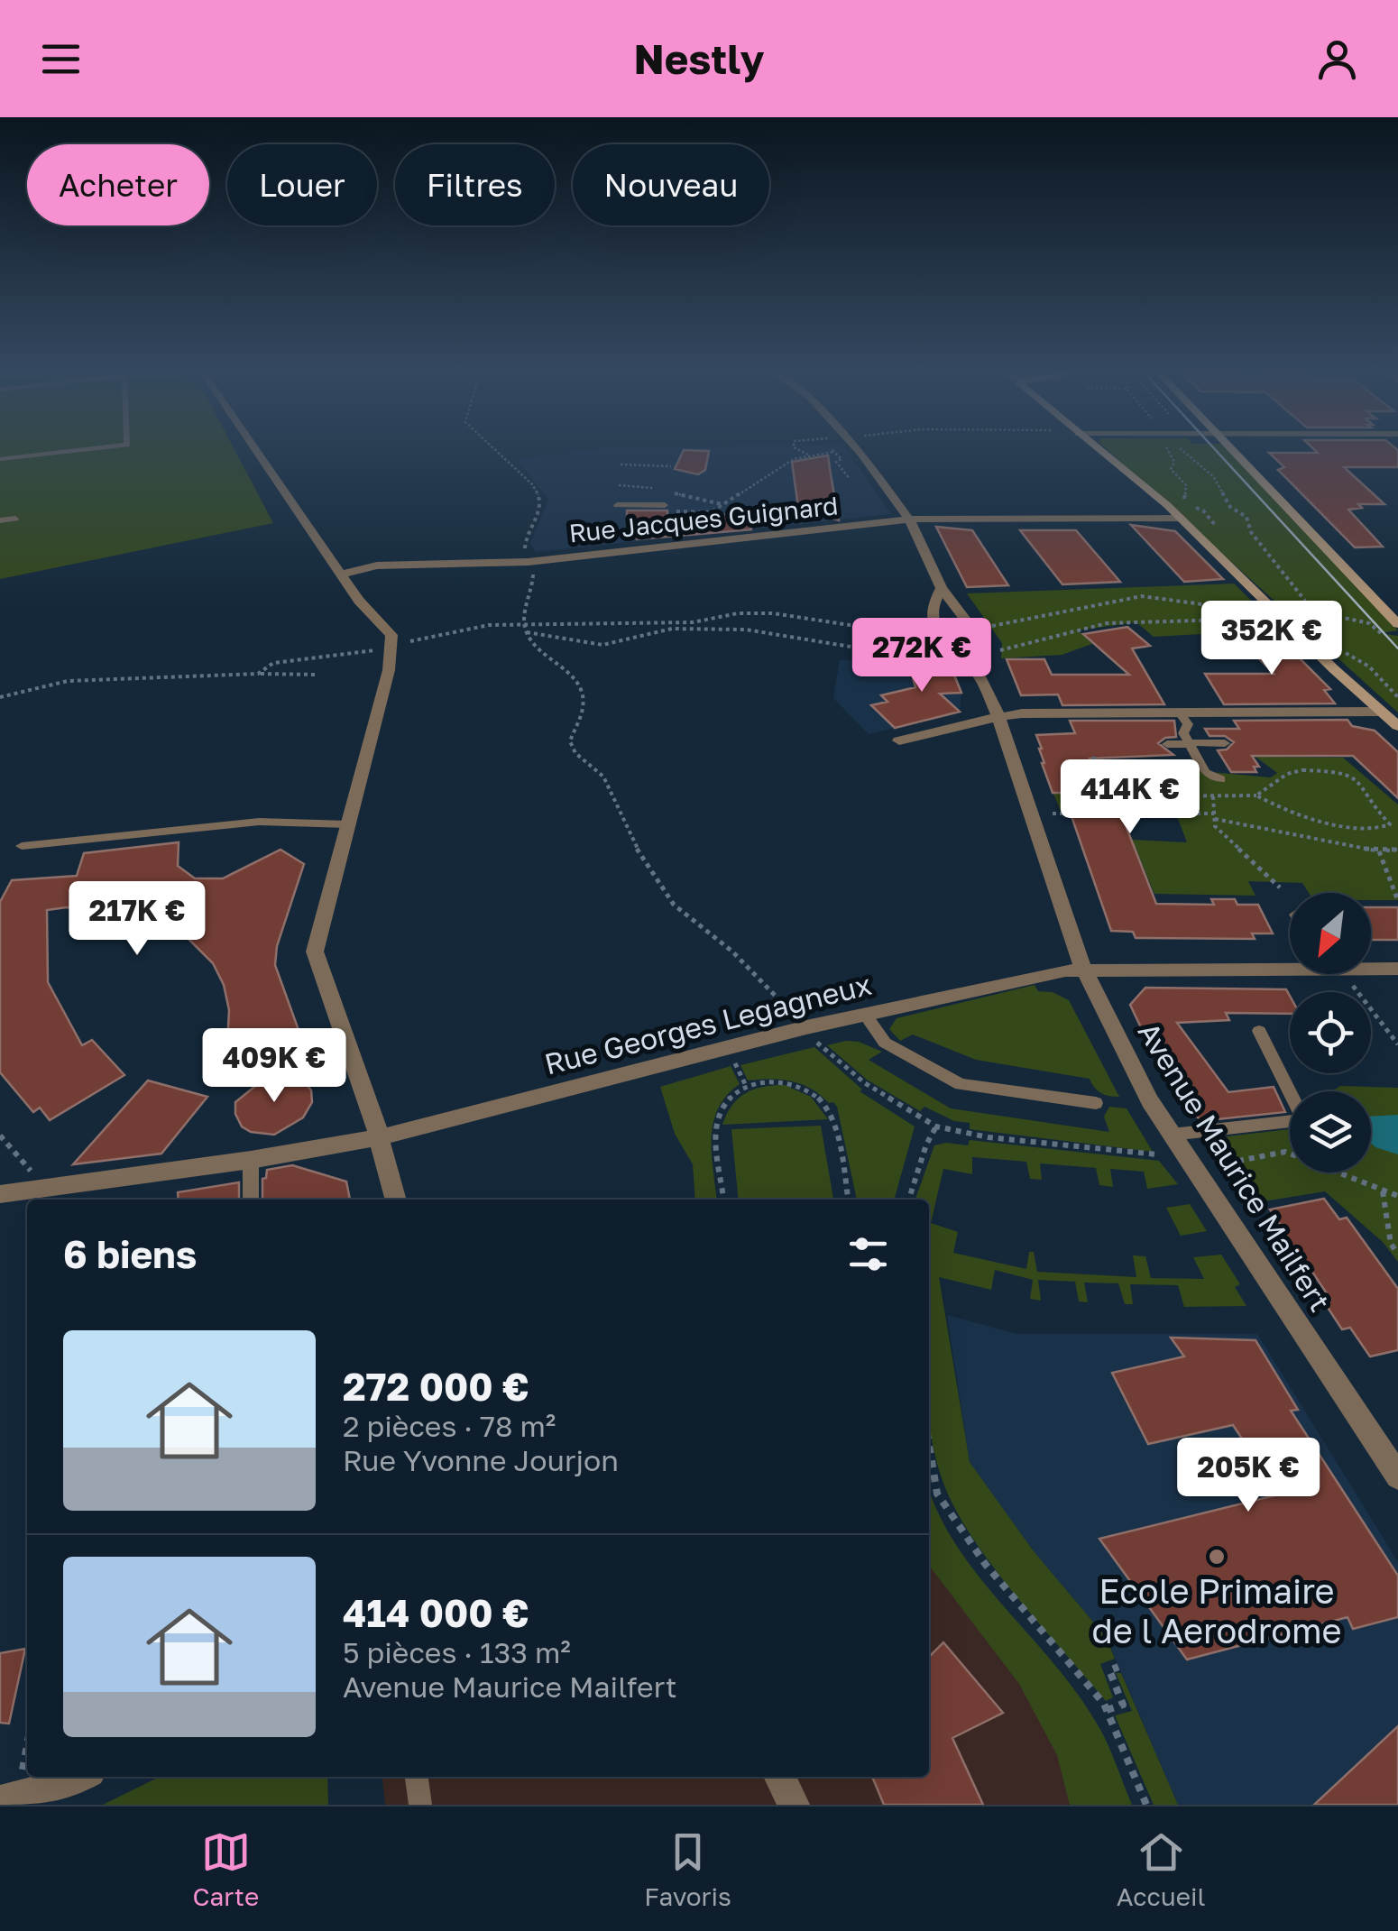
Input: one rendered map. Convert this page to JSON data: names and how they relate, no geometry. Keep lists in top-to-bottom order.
{
  "streets": {
    "street": ["Rue Jacques Guignard", "Rue Georges Legagneux", "Avenue Maurice Mailfert"]
  },
  "crossings": [
    ["Rue Georges Legagneux", "Avenue Maurice Mailfert"]
  ],
  "places": ["Ecole Primaire de l Aerodrome"],
  "north": "bottom left",
  "page": {
    "header": "Nestly",
    "chip": [
      "Acheter",
      "Louer",
      "Filtres",
      "Nouveau"
    ],
    "price": [
      "352K €",
      "272K €",
      "414K €",
      "217K €",
      "409K €",
      "205K €"
    ],
    "heading": "6 biens",
    "list": [
      {
        "name": "272 000 €",
        "note": "2 pièces · 78 m² · Rue Yvonne Jourjon"
      },
      {
        "name": "414 000 €",
        "note": "5 pièces · 133 m² · Avenue Maurice Mailfert"
      }
    ],
    "tabs": ["Carte", "Favoris", "Accueil"]
  }
}
